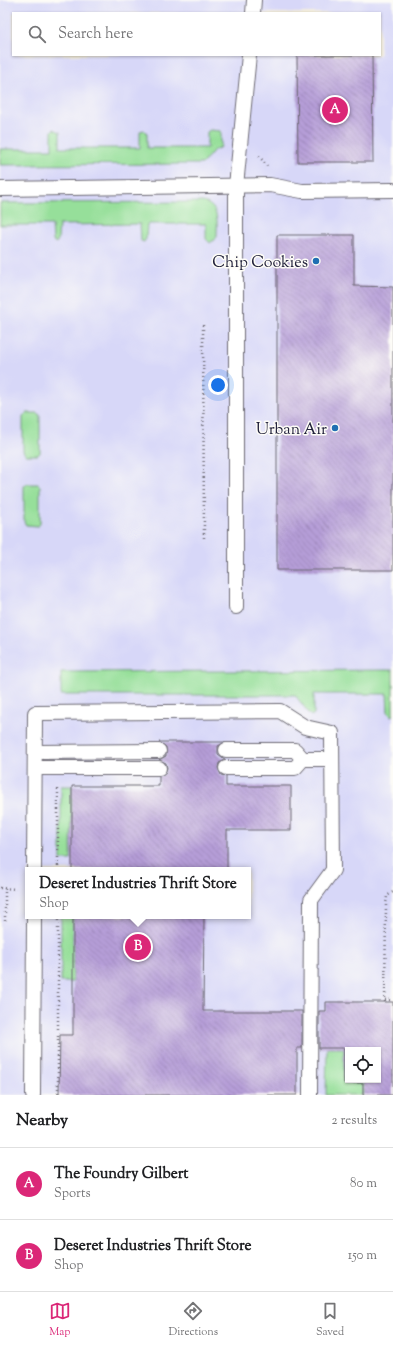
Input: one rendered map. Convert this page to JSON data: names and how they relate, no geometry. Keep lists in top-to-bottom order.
{
  "places": ["Chip Cookies", "Urban Air"],
  "page": {
    "search": "Search here",
    "pins": ["A", "B"],
    "popup": ["Deseret Industries Thrift Store", "Shop"],
    "heading": ["Nearby", "2 results"],
    "list": [
      {
        "mark": "A",
        "name": "The Foundry Gilbert",
        "note": "Sports",
        "value": "80 m"
      },
      {
        "mark": "B",
        "name": "Deseret Industries Thrift Store",
        "note": "Shop",
        "value": "150 m"
      }
    ],
    "nav": ["Map", "Directions", "Saved"]
  }
}
